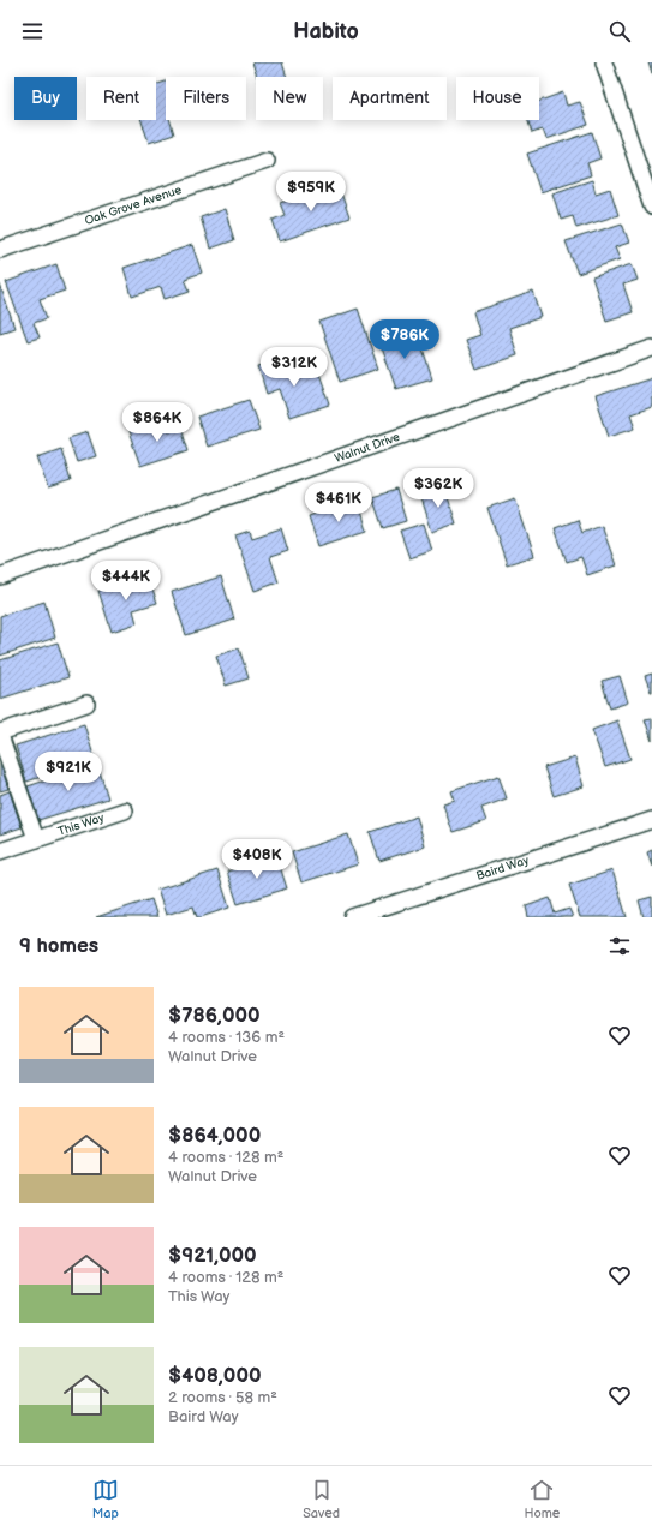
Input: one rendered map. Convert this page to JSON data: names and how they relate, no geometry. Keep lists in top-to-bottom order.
{
  "streets": {
    "street": [
      "Oak Grove Avenue",
      "Walnut Drive",
      "This Way",
      "Baird Way"
    ]
  },
  "page": {
    "header": "Habito",
    "chip": [
      "Buy",
      "Rent",
      "Filters",
      "New",
      "Apartment",
      "House"
    ],
    "price": [
      "$959K",
      "$786K",
      "$312K",
      "$864K",
      "$362K",
      "$461K",
      "$444K",
      "$921K",
      "$408K"
    ],
    "heading": "9 homes",
    "list": [
      {
        "name": "$786,000",
        "note": "4 rooms · 136 m² · Walnut Drive"
      },
      {
        "name": "$864,000",
        "note": "4 rooms · 128 m² · Walnut Drive"
      },
      {
        "name": "$921,000",
        "note": "4 rooms · 128 m² · This Way"
      },
      {
        "name": "$408,000",
        "note": "2 rooms · 58 m² · Baird Way"
      }
    ],
    "tabs": ["Map", "Saved", "Home"]
  }
}
